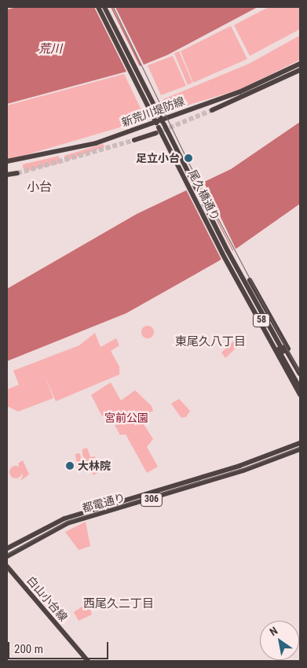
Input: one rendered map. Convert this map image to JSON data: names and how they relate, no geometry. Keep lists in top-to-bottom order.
{
  "streets": {
    "main road": [
      "新荒川堤防線",
      "尾久橋通り",
      "58",
      "306",
      "都電通り",
      "白山小台線"
    ]
  },
  "crossings": [
    ["新荒川堤防線", "尾久橋通り"]
  ],
  "districts": ["小台", "東尾久八丁目", "西尾久二丁目"],
  "water": ["荒川"],
  "parks": ["宮前公園"],
  "places": ["足立小台", "大林院"],
  "scale_bar": "200 m",
  "north": "top left"
}
